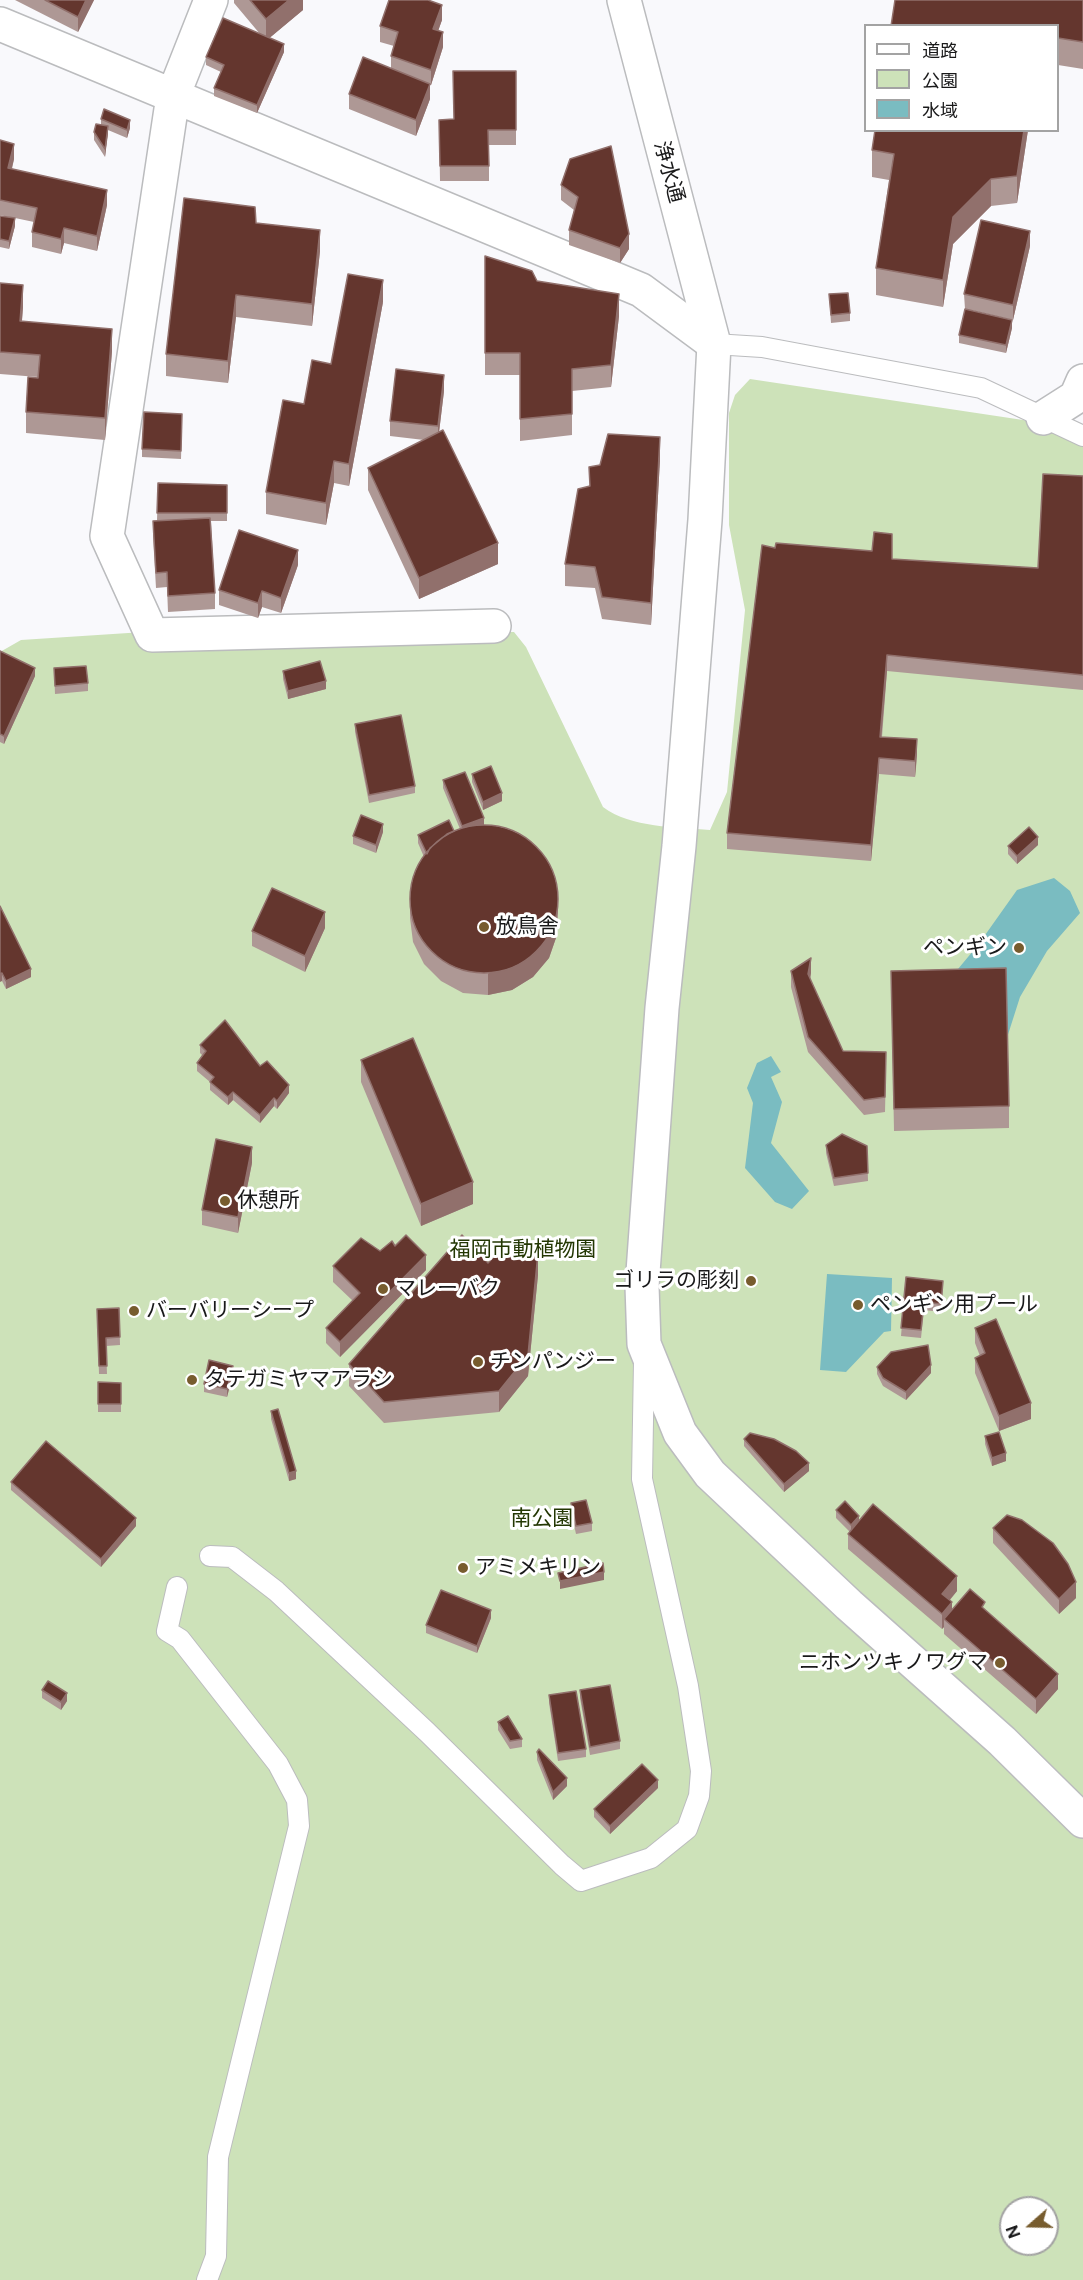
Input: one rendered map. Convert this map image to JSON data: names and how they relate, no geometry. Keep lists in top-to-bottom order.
{
  "streets": {
    "street": ["浄水通"]
  },
  "parks": ["福岡市動植物園", "南公園"],
  "places": [
    "放鳥舎",
    "ペンギン",
    "休憩所",
    "ゴリラの彫刻",
    "マレーバク",
    "ペンギン用プール",
    "バーバリーシープ",
    "チンパンジー",
    "タテガミヤマアラシ",
    "アミメキリン",
    "ニホンツキノワグマ"
  ],
  "legend": ["道路", "公園", "水域"],
  "north": "left"
}
